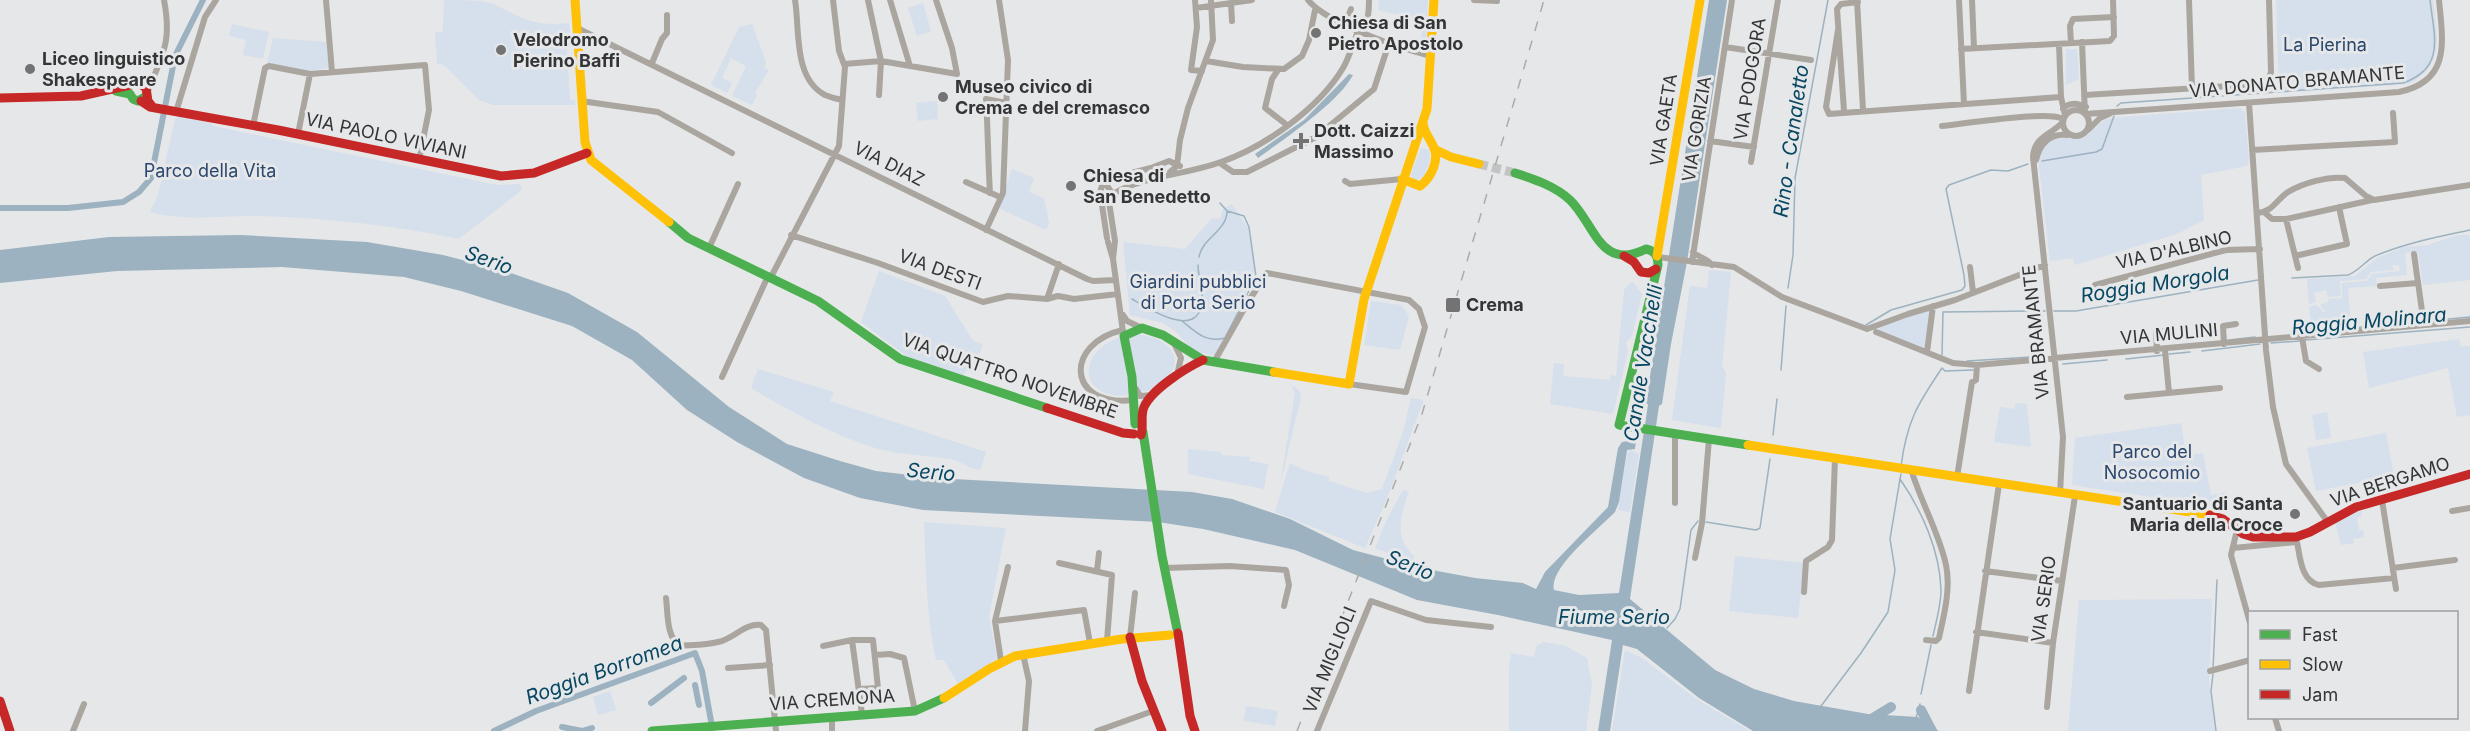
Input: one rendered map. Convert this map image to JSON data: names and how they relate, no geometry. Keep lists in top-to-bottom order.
{
  "streets": {
    "street": [
      "VIA PODGORA",
      "VIA DONATO BRAMANTE",
      "VIA GAETA",
      "VIA GORIZIA",
      "VIA PAOLO VIVIANI",
      "VIA DIAZ",
      "VIA D'ALBINO",
      "VIA DESTI",
      "VIA BRAMANTE",
      "VIA MULINI",
      "VIA QUATTRO NOVEMBRE",
      "VIA BERGAMO",
      "VIA SERIO",
      "VIA MIGLIOLI",
      "VIA CREMONA"
    ]
  },
  "crossings": [
    ["VIA DONATO BRAMANTE", "VIA BRAMANTE"],
    ["VIA PAOLO VIVIANI", "VIA QUATTRO NOVEMBRE"],
    ["VIA BRAMANTE", "VIA MULINI"]
  ],
  "water": [
    "Rino - Canaletto",
    "Serio",
    "Roggia Morgola",
    "Roggia Molinara",
    "Canale Vacchelli",
    "Fiume Serio",
    "Roggia Borromea"
  ],
  "parks": [
    "La Pierina",
    "Parco della Vita",
    "Giardini pubblici di Porta Serio",
    "Parco del Nosocomio"
  ],
  "places": {
    "other": [
      "Chiesa di San Pietro Apostolo",
      "Velodromo Pierino Baffi",
      "Liceo linguistico Shakespeare",
      "Museo civico di Crema e del cremasco",
      "Chiesa di San Benedetto",
      "Santuario di Santa Maria della Croce"
    ],
    "health": ["Dott. Caizzi Massimo"],
    "transit": ["Crema"]
  },
  "legend": ["Fast", "Slow", "Jam"]
}
